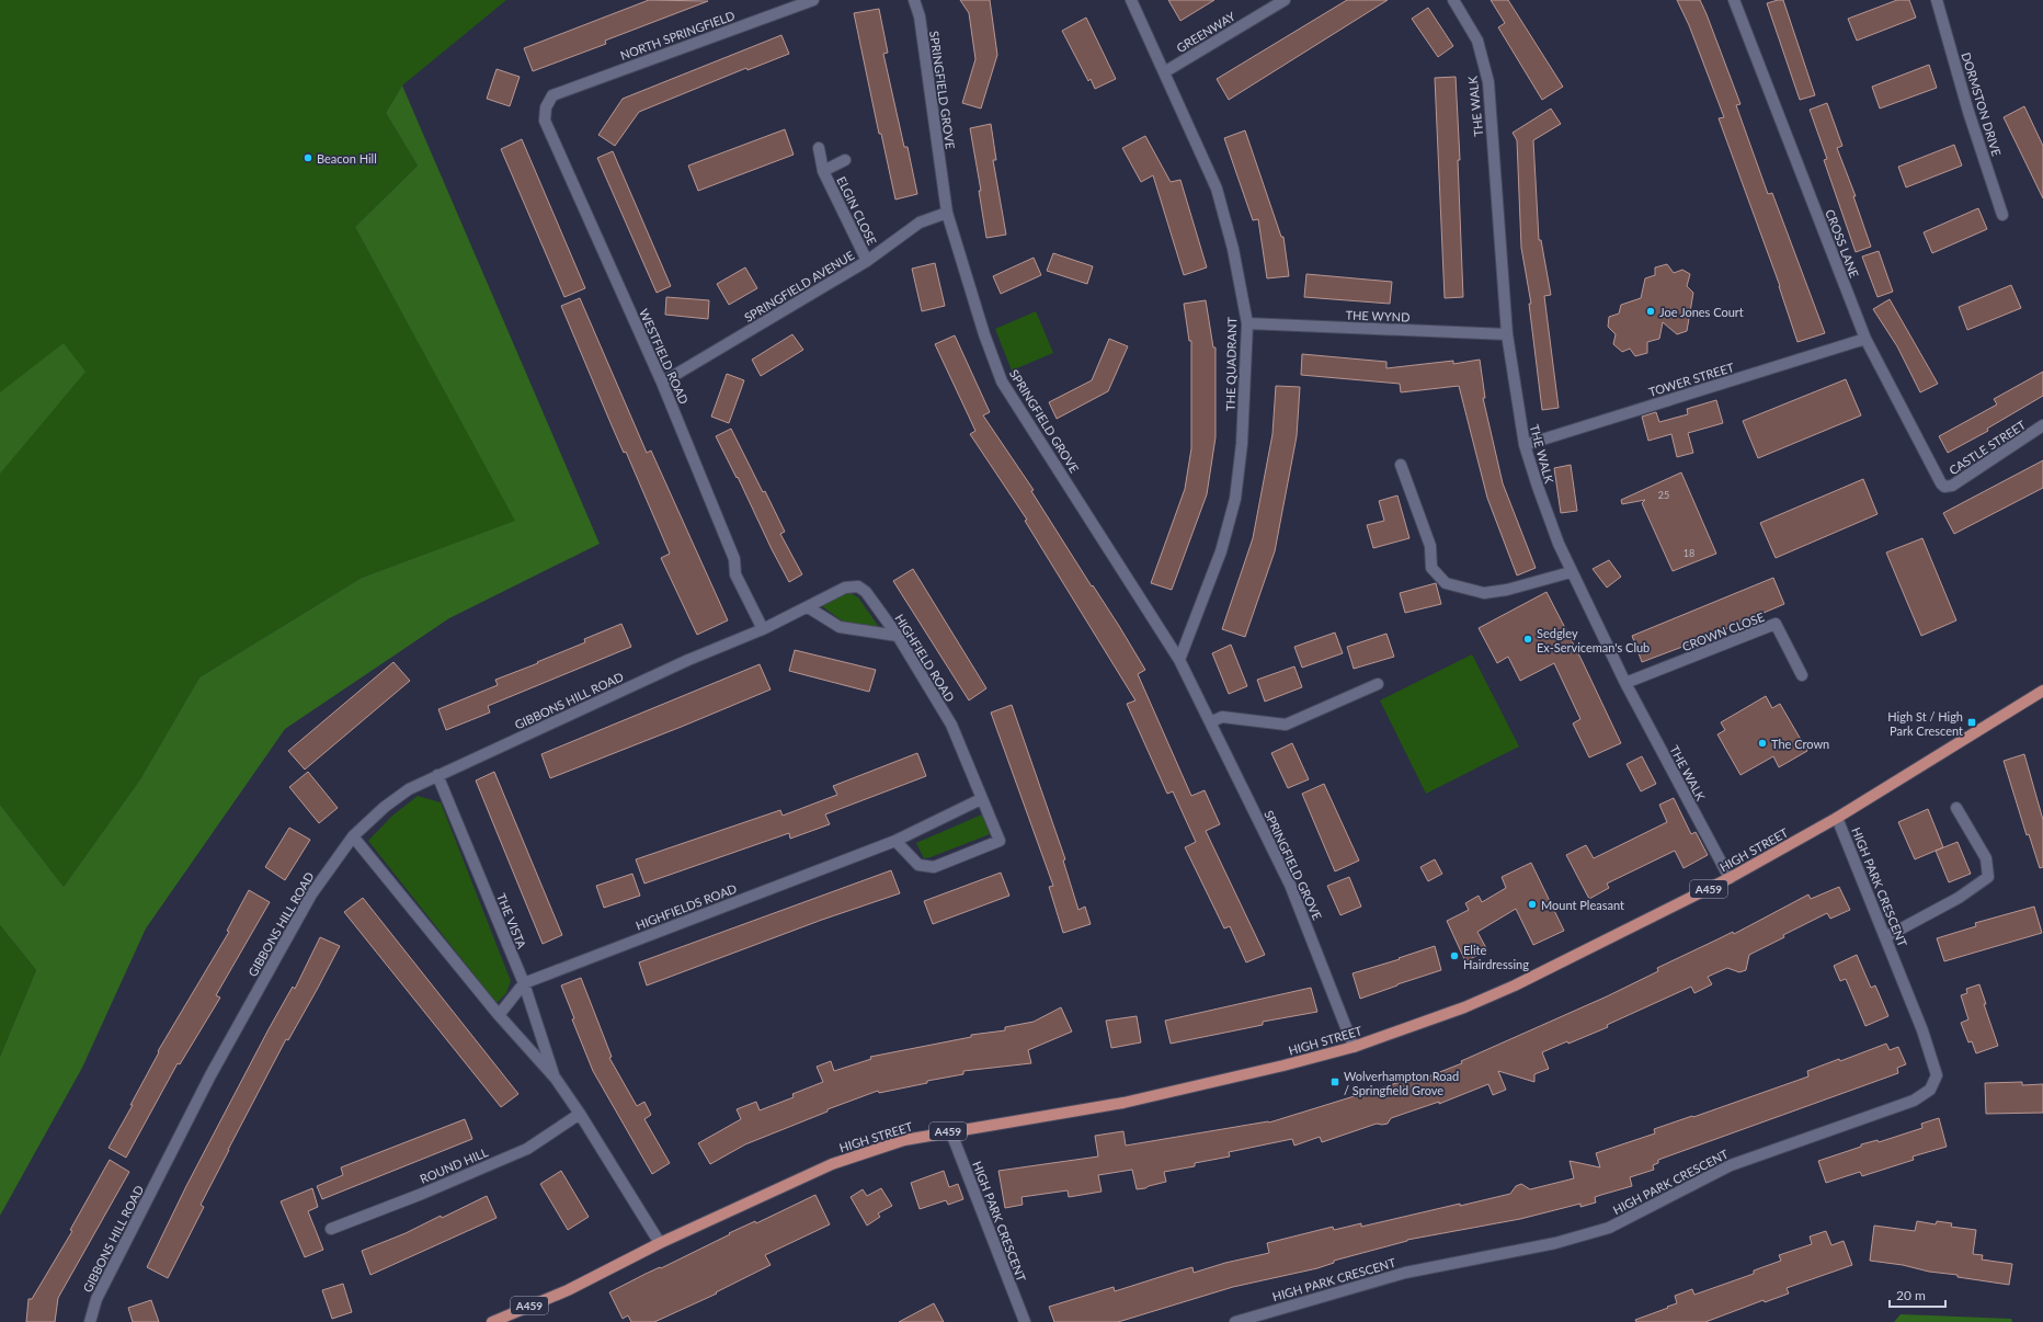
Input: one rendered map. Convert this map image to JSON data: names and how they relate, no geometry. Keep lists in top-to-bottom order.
{
  "streets": {
    "main road": ["HIGH STREET", "A459"],
    "street": [
      "GREENWAY",
      "NORTH SPRINGFIELD",
      "SPRINGFIELD GROVE",
      "DORMSTON DRIVE",
      "THE WALK",
      "ELGIN CLOSE",
      "CROSS LANE",
      "SPRINGFIELD AVENUE",
      "THE WYND",
      "WESTFIELD ROAD",
      "THE QUADRANT",
      "TOWER STREET",
      "CASTLE STREET",
      "CROWN CLOSE",
      "HIGHFIELD ROAD",
      "GIBBONS HILL ROAD",
      "HIGH PARK CRESCENT",
      "HIGHFIELDS ROAD",
      "THE VISTA",
      "ROUND HILL"
    ]
  },
  "crossings": [
    ["GREENWAY", "THE QUADRANT"],
    ["NORTH SPRINGFIELD", "WESTFIELD ROAD"],
    ["SPRINGFIELD GROVE", "SPRINGFIELD AVENUE"],
    ["SPRINGFIELD GROVE", "THE QUADRANT"],
    ["SPRINGFIELD GROVE", "HIGH STREET"],
    ["THE WALK", "THE WYND"],
    ["THE WALK", "TOWER STREET"],
    ["THE WALK", "CROWN CLOSE"],
    ["THE WALK", "HIGH STREET"],
    ["ELGIN CLOSE", "SPRINGFIELD AVENUE"],
    ["CROSS LANE", "TOWER STREET"],
    ["CROSS LANE", "CASTLE STREET"],
    ["SPRINGFIELD AVENUE", "WESTFIELD ROAD"],
    ["THE WYND", "THE QUADRANT"],
    ["WESTFIELD ROAD", "GIBBONS HILL ROAD"],
    ["HIGHFIELD ROAD", "GIBBONS HILL ROAD"],
    ["HIGHFIELD ROAD", "HIGHFIELDS ROAD"],
    ["GIBBONS HILL ROAD", "THE VISTA"],
    ["HIGH STREET", "HIGH PARK CRESCENT"],
    ["HIGH STREET", "THE VISTA"],
    ["HIGHFIELDS ROAD", "THE VISTA"],
    ["THE VISTA", "ROUND HILL"]
  ],
  "places": {
    "other": [
      "Beacon Hill",
      "Joe Jones Court",
      "Sedgley Ex-Serviceman's Club",
      "The Crown",
      "Mount Pleasant",
      "Elite Hairdressing"
    ],
    "transit": ["High St / High Park Crescent", "Wolverhampton Road / Springfield Grove"]
  },
  "house_numbers": ["25", "18"],
  "scale_bar": "20 m"
}
